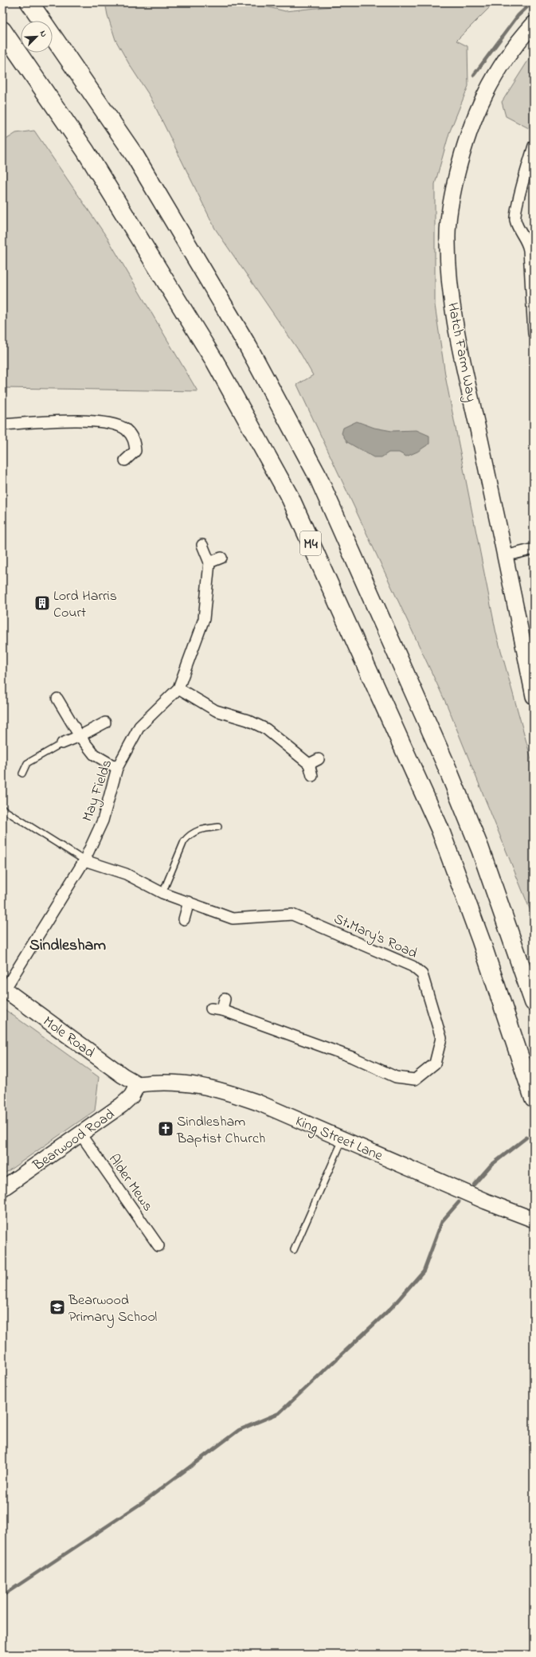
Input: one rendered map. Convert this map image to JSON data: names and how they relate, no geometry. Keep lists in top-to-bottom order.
{
  "streets": {
    "highway": ["M4"],
    "street": [
      "Hatch Farm Way",
      "May Fields",
      "St.Mary's Road",
      "Mole Road",
      "King Street Lane",
      "Bearwood Road",
      "Alder Mews"
    ]
  },
  "crossings": [
    ["May Fields", "St.Mary's Road"],
    ["May Fields", "Mole Road"],
    ["Mole Road", "King Street Lane"],
    ["Mole Road", "Bearwood Road"],
    ["King Street Lane", "Bearwood Road"],
    ["Bearwood Road", "Alder Mews"]
  ],
  "districts": ["Sindlesham"],
  "places": {
    "building": ["Lord Harris Court"],
    "church": ["Sindlesham Baptist Church"],
    "school or university": ["Bearwood Primary School"]
  },
  "north": "top right"
}
